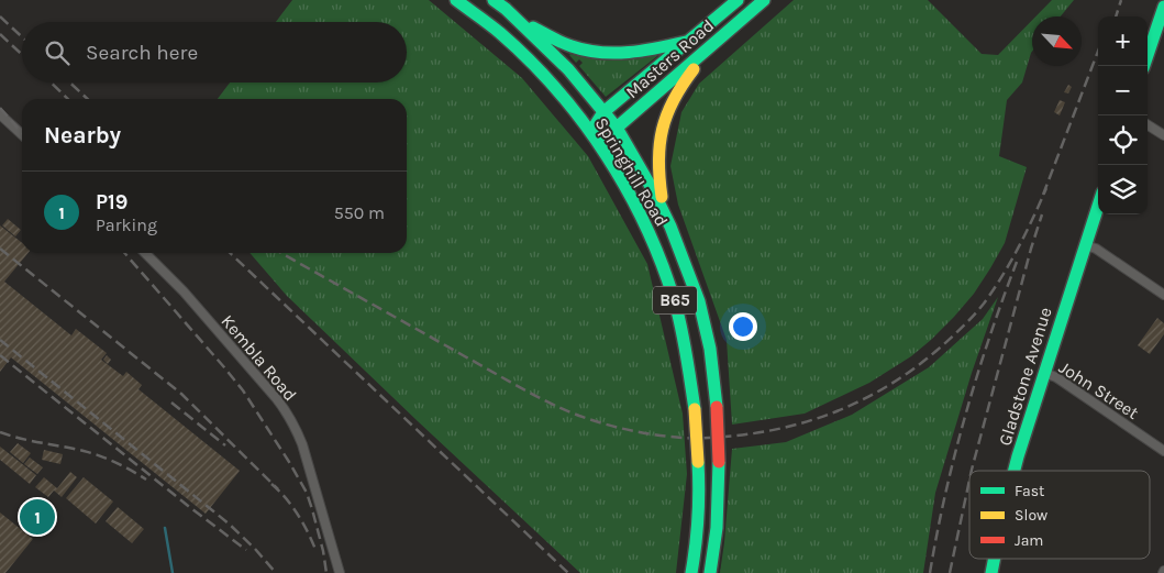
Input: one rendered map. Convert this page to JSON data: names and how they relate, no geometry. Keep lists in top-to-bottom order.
{
  "streets": {
    "main road": [
      "Masters Road",
      "Springhill Road",
      "B65",
      "Gladstone Avenue"
    ],
    "street": ["Kembla Road", "John Street"]
  },
  "crossings": [
    ["Masters Road", "Springhill Road"],
    ["Gladstone Avenue", "John Street"]
  ],
  "legend": ["Fast", "Slow", "Jam"],
  "north": "bottom right",
  "page": {
    "map_buttons": ["+", "−"],
    "search": "Search here",
    "heading": "Nearby",
    "list": [
      {
        "mark": "1",
        "name": "P19",
        "note": "Parking",
        "value": "550 m"
      }
    ],
    "pins": "1"
  }
}
